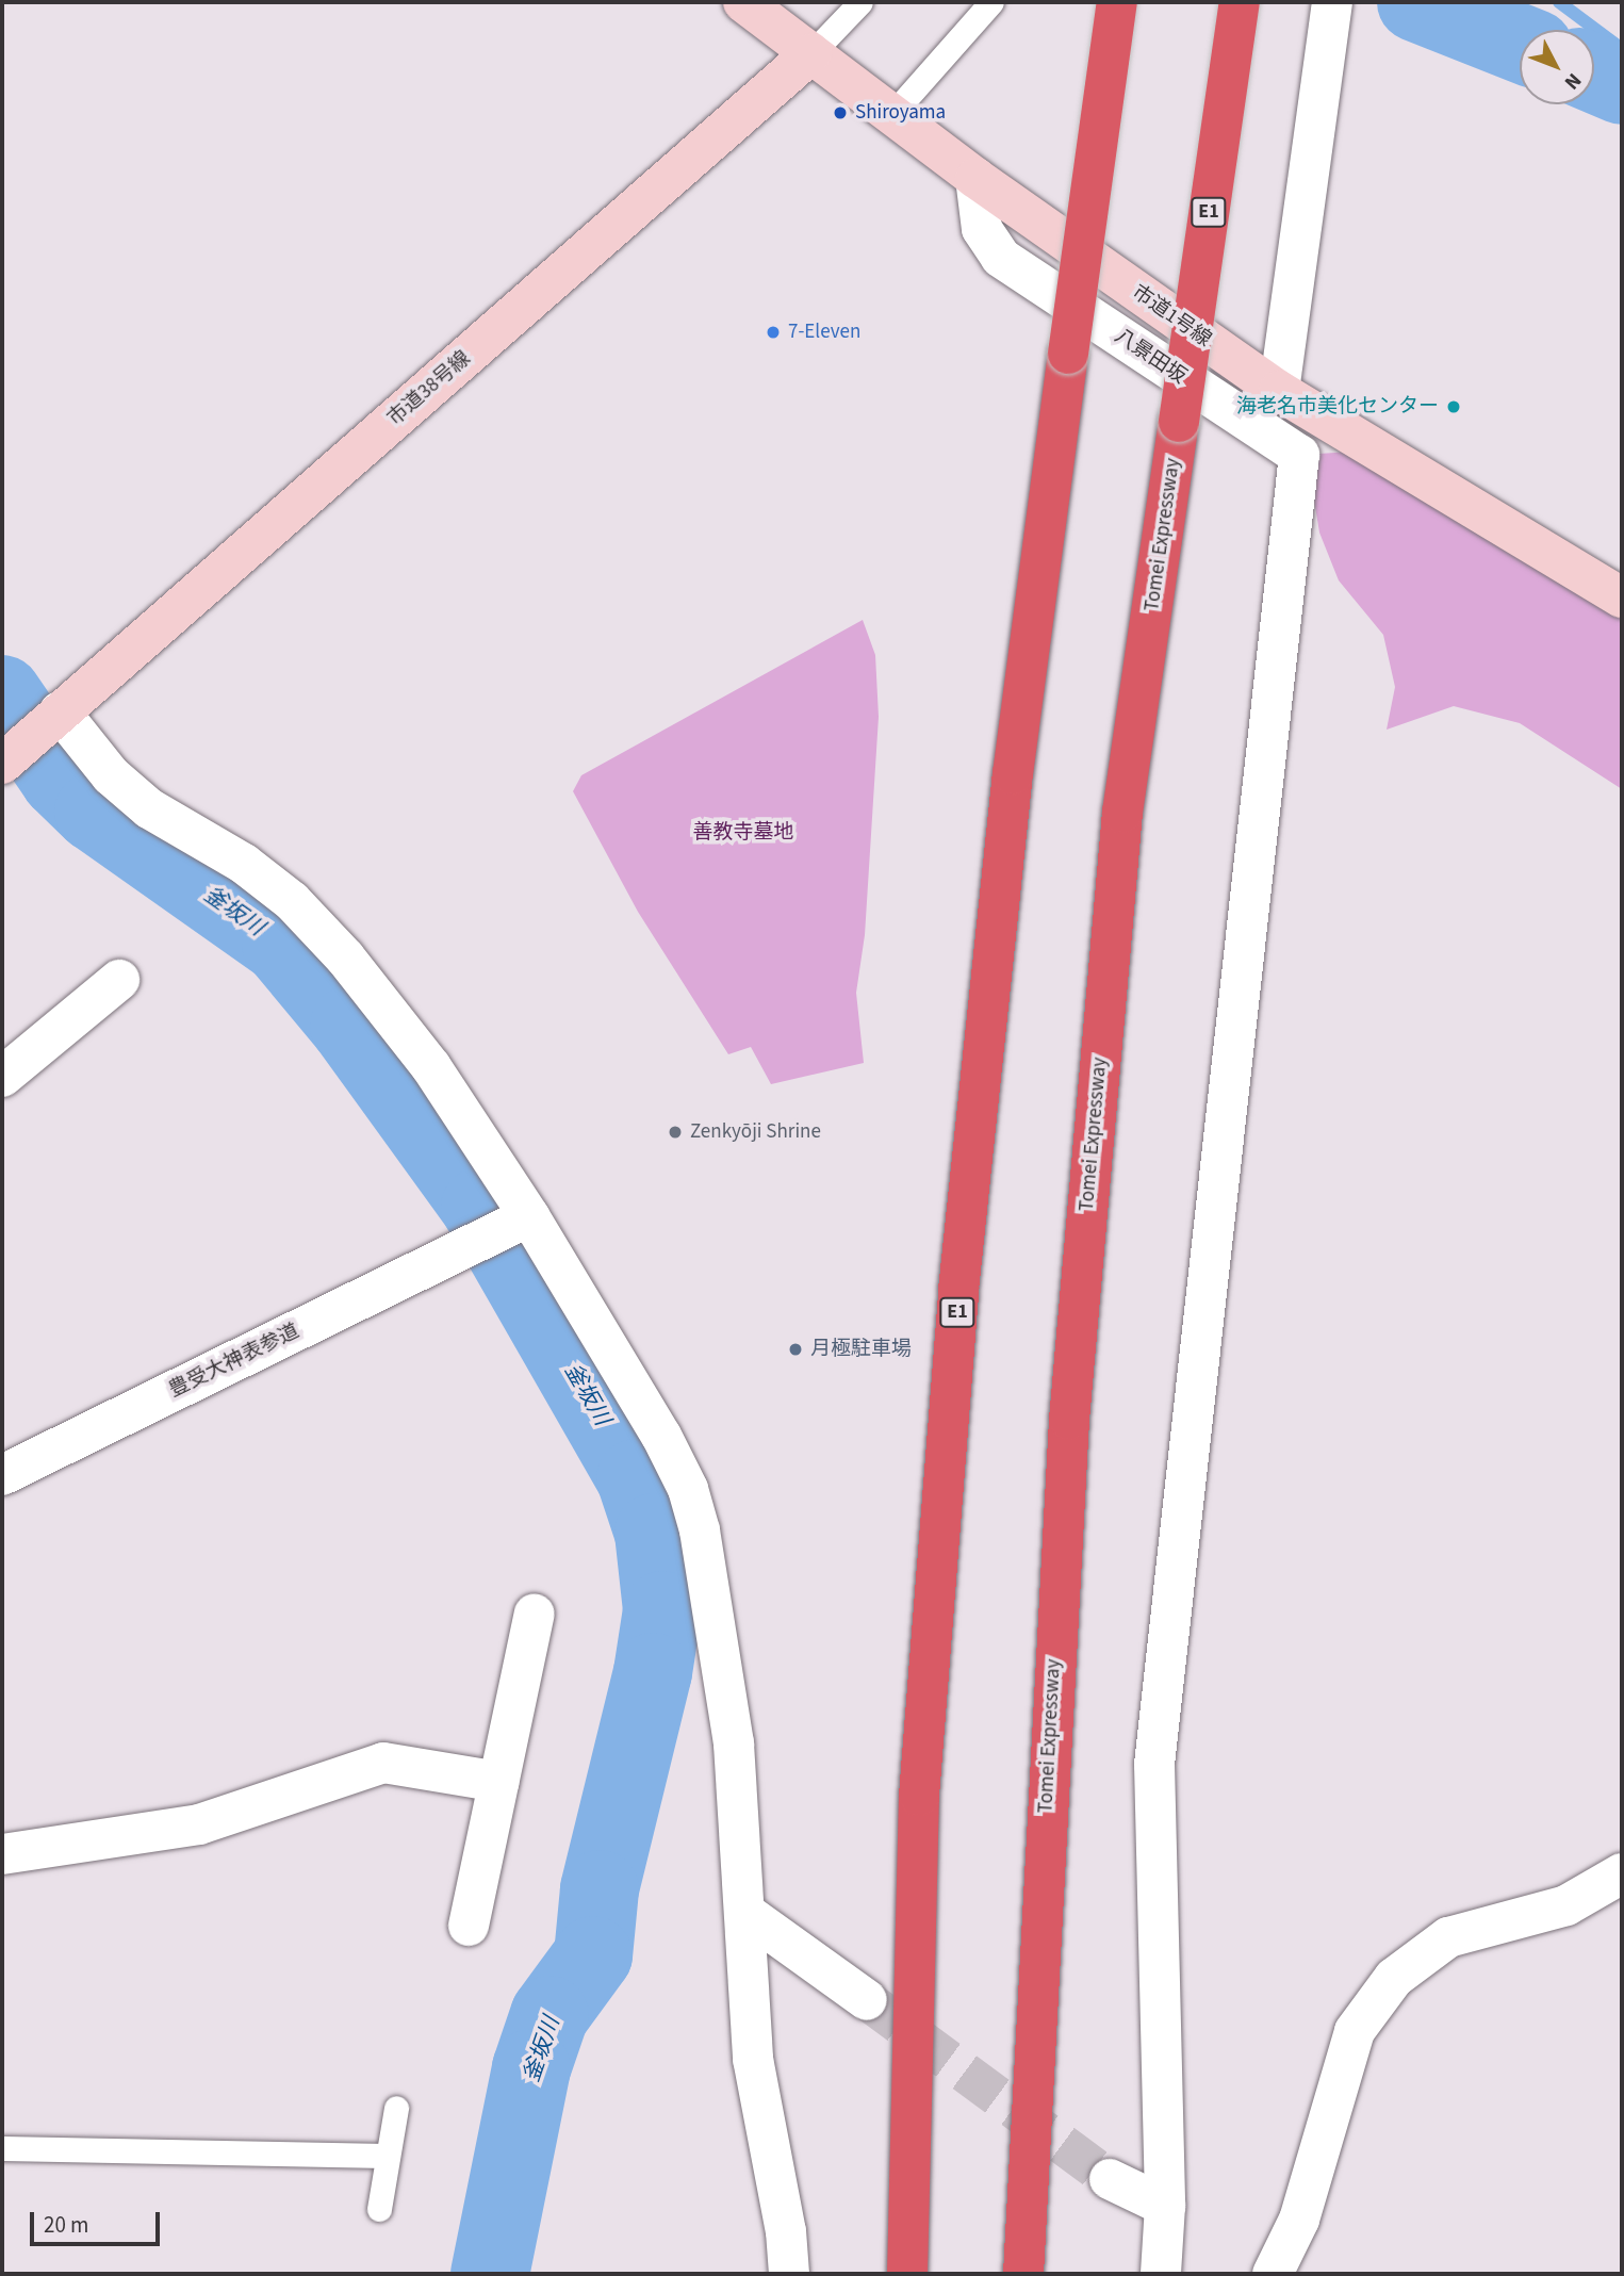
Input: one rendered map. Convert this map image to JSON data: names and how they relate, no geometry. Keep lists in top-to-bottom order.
{
  "streets": {
    "highway": ["E1", "Tomei Expressway"],
    "street": [
      "市道1号線",
      "八景田坂",
      "市道38号線",
      "豊受大神表参道"
    ]
  },
  "crossings": [
    ["市道1号線", "八景田坂"],
    ["市道1号線", "市道38号線"]
  ],
  "water": ["釜坂川"],
  "parks": ["善教寺墓地"],
  "places": [
    "Shiroyama",
    "7-Eleven",
    "海老名市美化センター",
    "Zenkyōji Shrine",
    "月極駐車場"
  ],
  "scale_bar": "20 m",
  "north": "bottom right"
}
